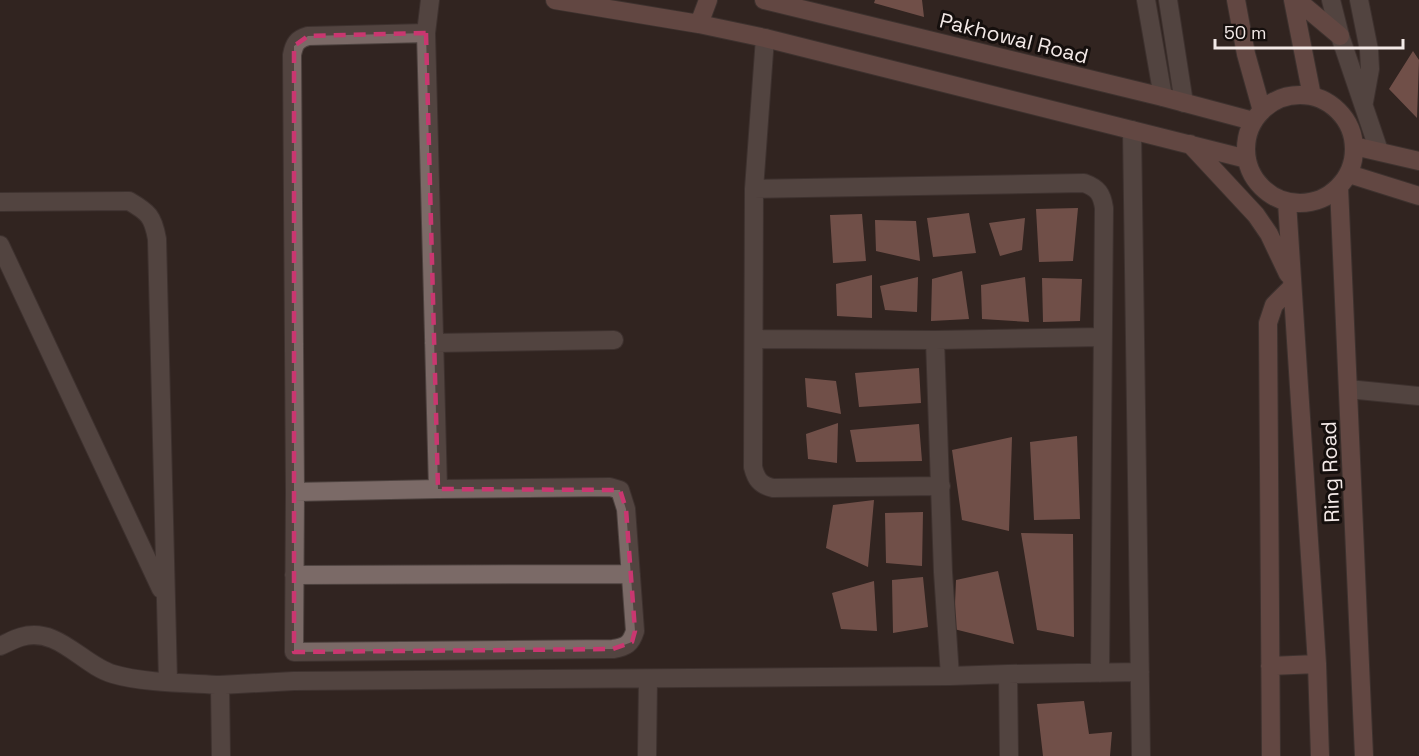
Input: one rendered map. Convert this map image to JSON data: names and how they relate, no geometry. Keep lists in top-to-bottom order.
{
  "streets": {
    "street": ["Pakhowal Road", "Ring Road"]
  },
  "crossings": [
    ["Pakhowal Road", "Ring Road"]
  ],
  "scale_bar": "50 m"
}
